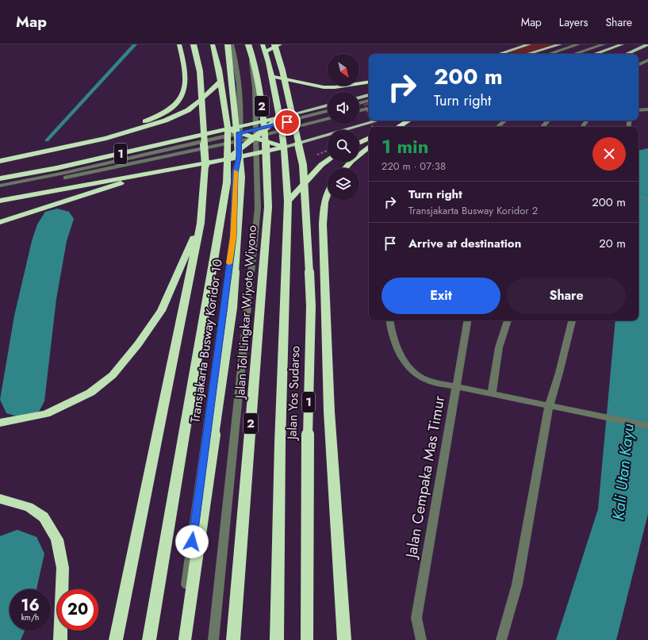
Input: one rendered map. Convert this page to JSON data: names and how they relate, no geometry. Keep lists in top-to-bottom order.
{
  "streets": {
    "highway": [
      "2",
      "1",
      "Jalan Tol Lingkar Wiyoto Wiyono",
      "Jalan Yos Sudarso"
    ],
    "lane": ["Transjakarta Busway Koridor 10", "Jalan Cempaka Mas Timur"]
  },
  "crossings": [
    ["1", "Transjakarta Busway Koridor 10"],
    ["1", "Jalan Yos Sudarso"]
  ],
  "water": ["Kali Utan Kayu"],
  "north": "bottom right",
  "page": {
    "header": "Map",
    "nav": ["Map", "Layers", "Share"],
    "turn": ["200 m", "Turn right"],
    "heading": ["1 min", "220 m · 07:38"],
    "list": [
      {
        "name": "Turn right",
        "note": "Transjakarta Busway Koridor 2",
        "value": "200 m"
      },
      {
        "name": "Arrive at destination",
        "value": "20 m"
      }
    ],
    "buttons": ["Exit", "Share"],
    "speed": "16 km/h",
    "limit": "20"
  }
}
